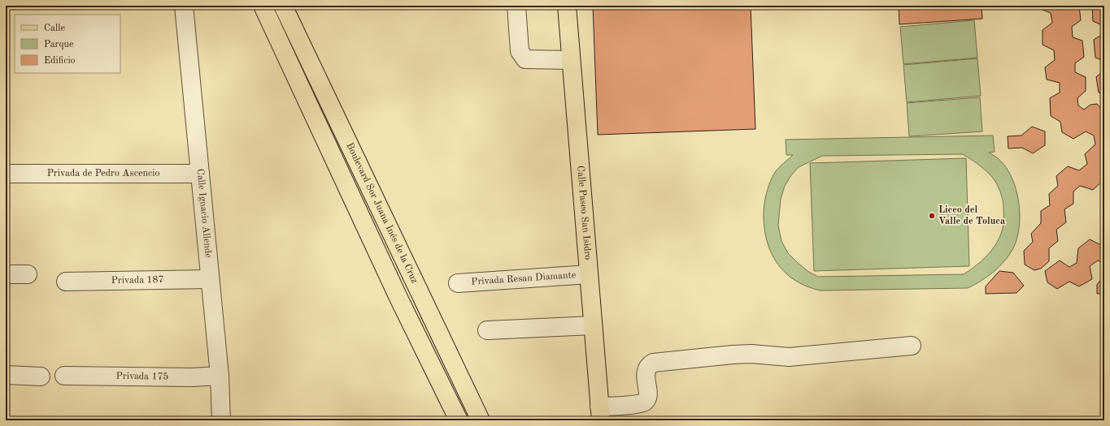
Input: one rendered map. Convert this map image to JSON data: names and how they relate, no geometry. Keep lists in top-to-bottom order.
{
  "streets": {
    "main road": ["Boulevard Sor Juana Inés de la Cruz", "Calle Paseo San Isidro"],
    "street": [
      "Privada de Pedro Ascencio",
      "Calle Ignacio Allende",
      "Privada Resan Diamante",
      "Privada 187",
      "Privada 175"
    ]
  },
  "crossings": [
    ["Privada de Pedro Ascencio", "Calle Ignacio Allende"],
    ["Calle Ignacio Allende", "Privada 187"],
    ["Calle Ignacio Allende", "Privada 175"],
    ["Calle Paseo San Isidro", "Privada Resan Diamante"]
  ],
  "places": ["Liceo del Valle de Toluca"],
  "legend": ["Calle", "Parque", "Edificio"]
}
